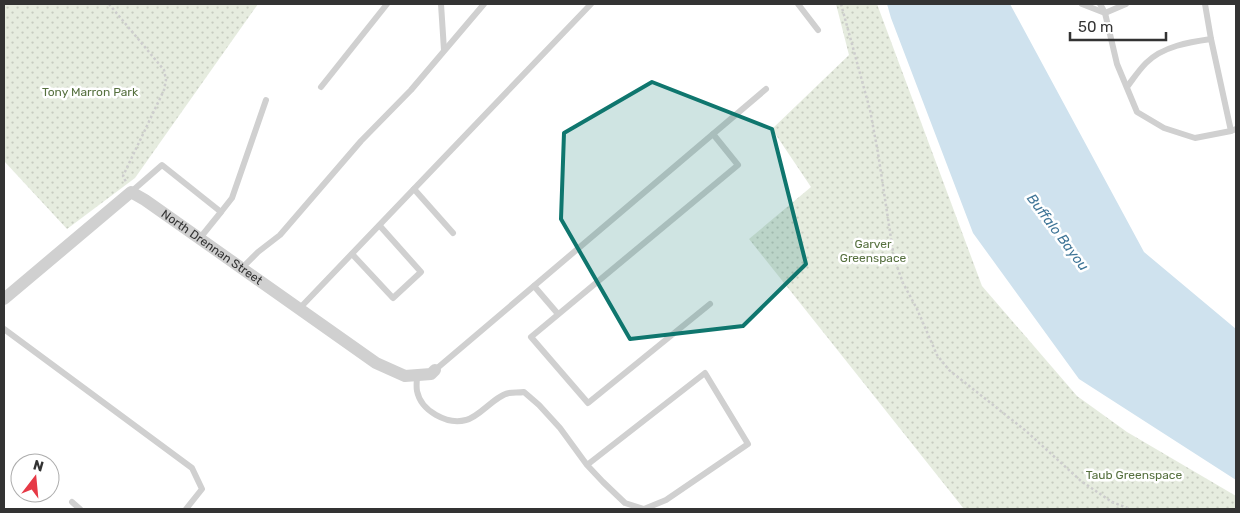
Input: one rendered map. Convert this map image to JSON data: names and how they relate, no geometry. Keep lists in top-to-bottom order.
{
  "streets": {
    "street": ["North Drennan Street"]
  },
  "water": ["Buffalo Bayou"],
  "parks": ["Tony Marron Park", "Garver Greenspace", "Taub Greenspace"],
  "scale_bar": "50 m",
  "north": "top"
}
